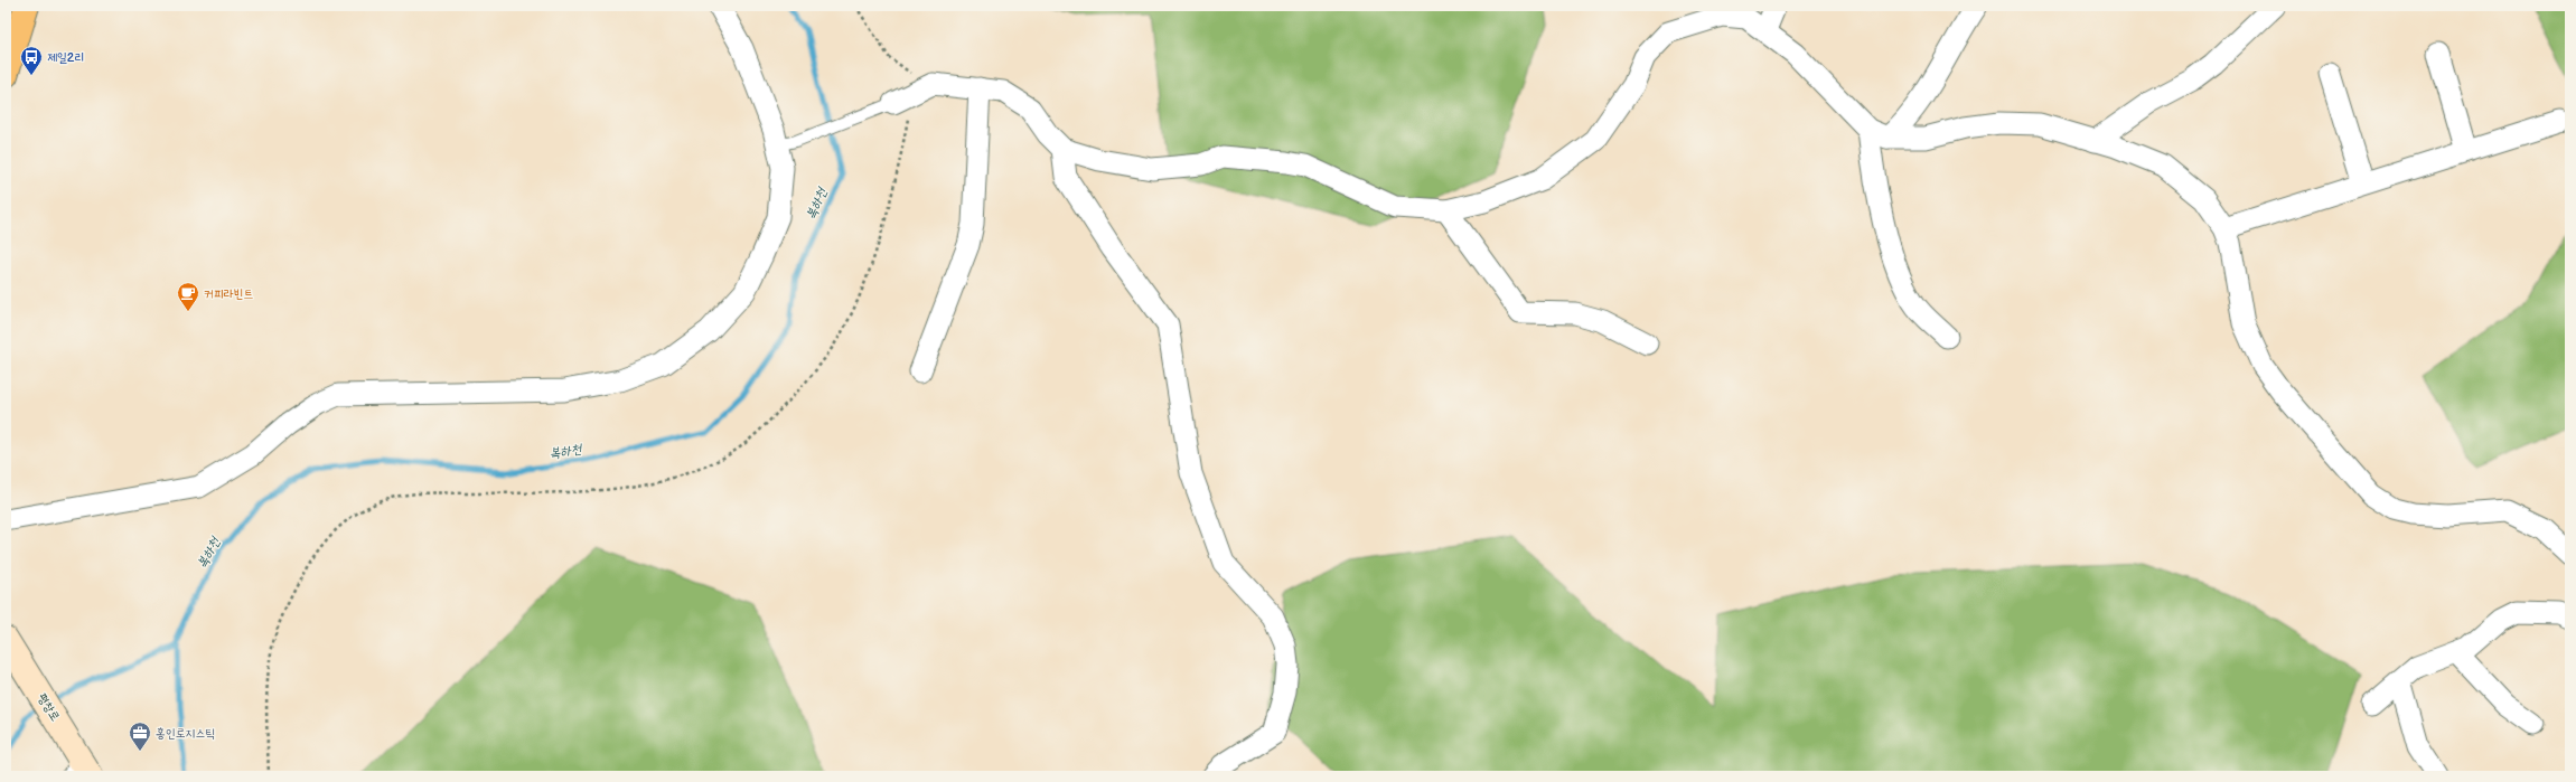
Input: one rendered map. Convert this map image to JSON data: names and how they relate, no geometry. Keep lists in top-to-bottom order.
{
  "streets": {
    "street": ["평창로"]
  },
  "water": ["복하천"],
  "places": {
    "bus stop": ["제일2리"],
    "cafe": ["커피라빈트"],
    "office": ["홍인로지스틱"]
  }
}
